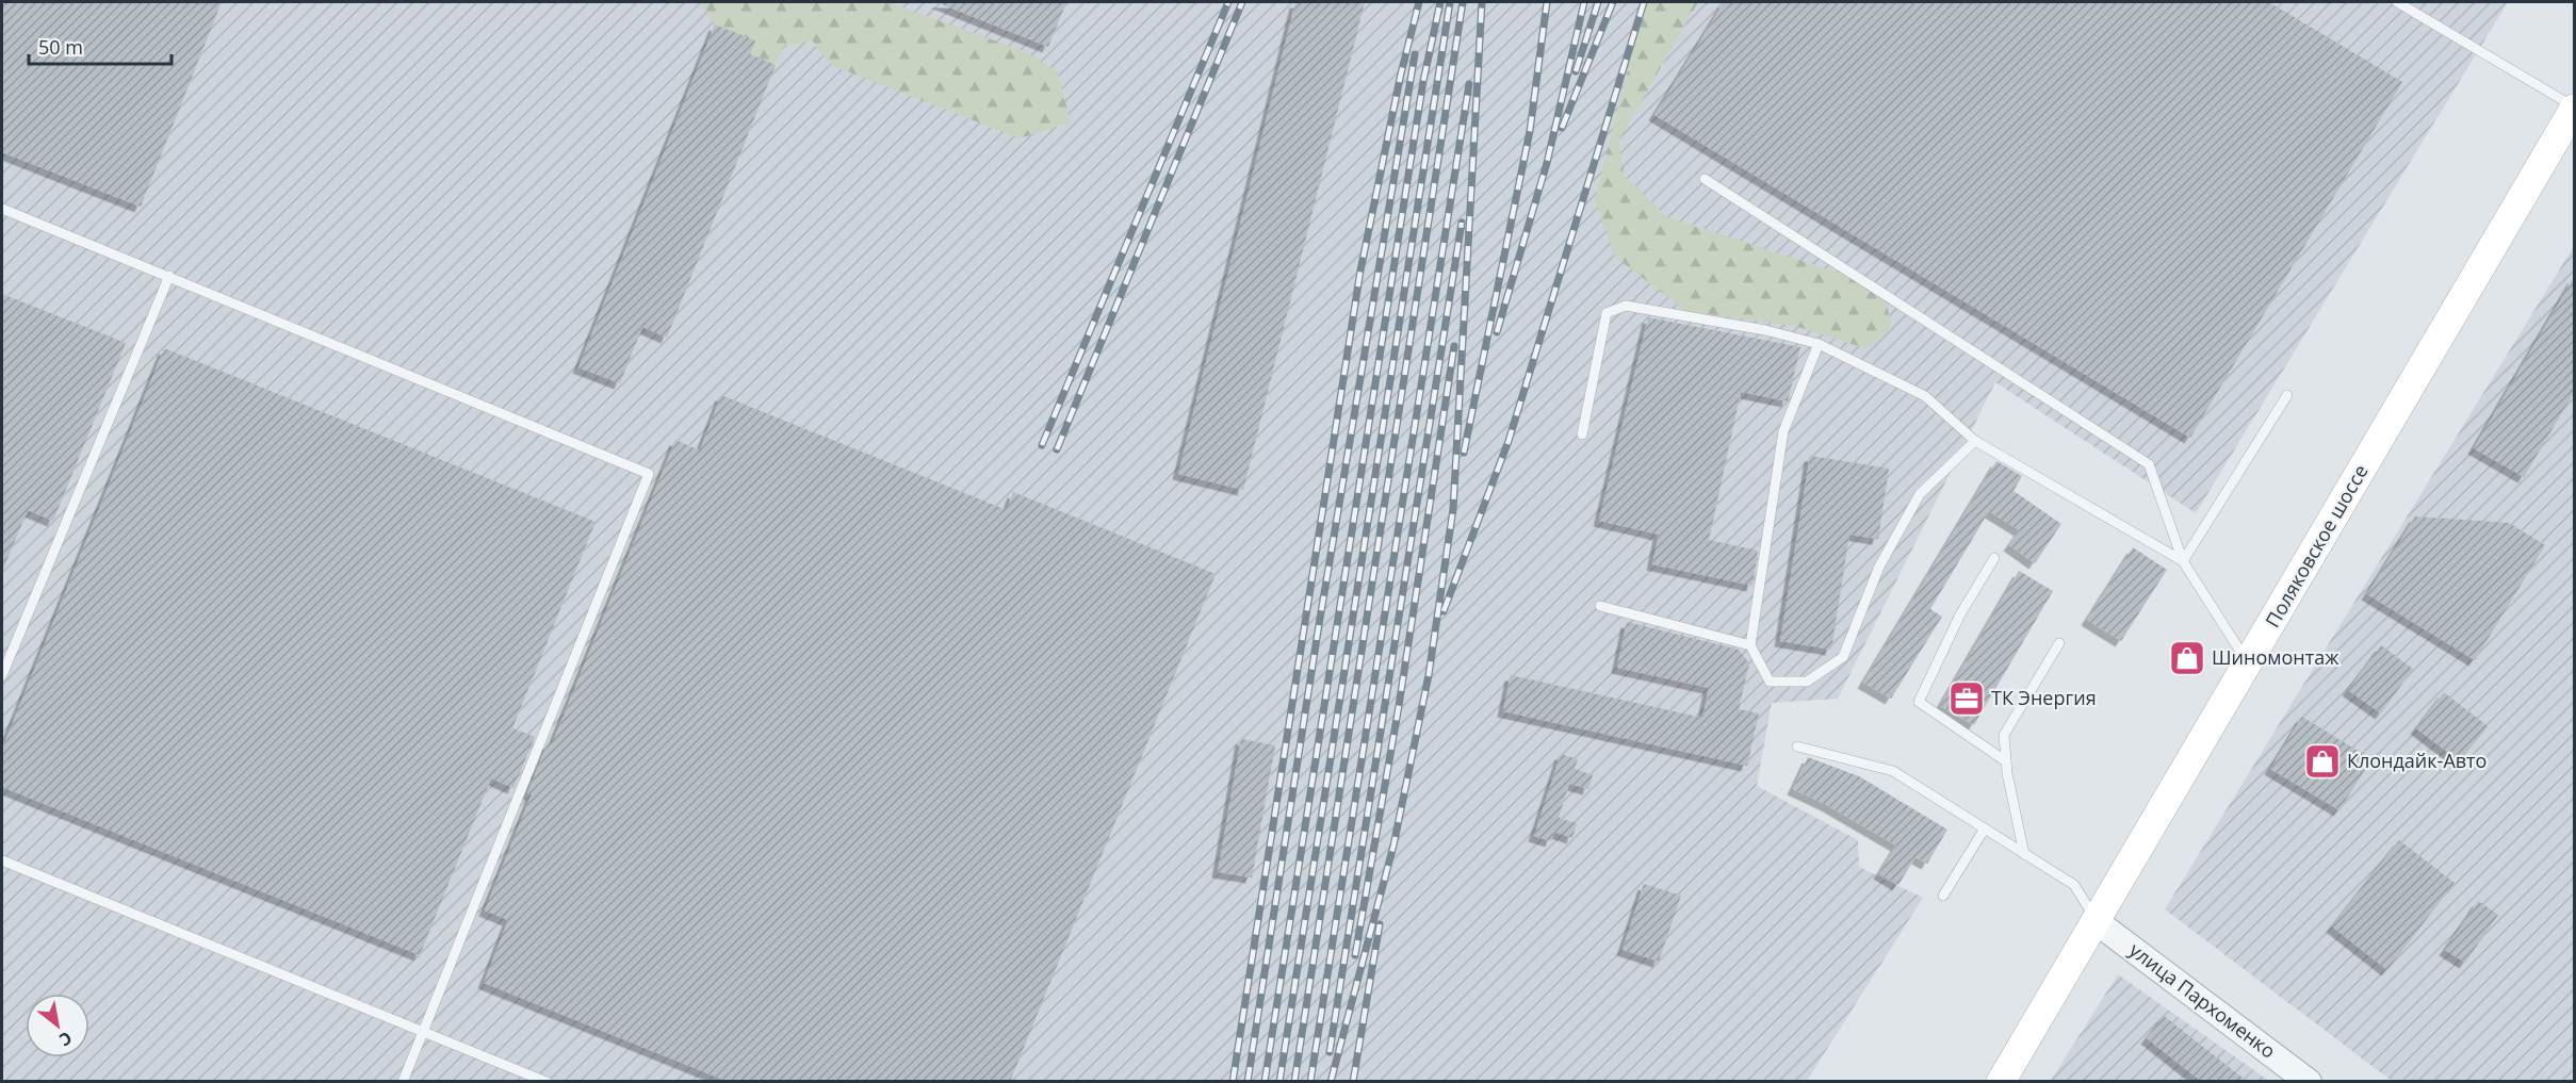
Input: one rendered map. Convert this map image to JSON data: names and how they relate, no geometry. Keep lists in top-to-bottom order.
{
  "streets": {
    "main road": ["Поляковское шоссе"],
    "street": ["улица Пархоменко"]
  },
  "crossings": [
    ["Поляковское шоссе", "улица Пархоменко"]
  ],
  "places": {
    "shop": ["Шиномонтаж", "Клондайк-Авто"],
    "office": ["ТК Энергия"]
  },
  "scale_bar": "50 m",
  "north": "bottom right"
}
